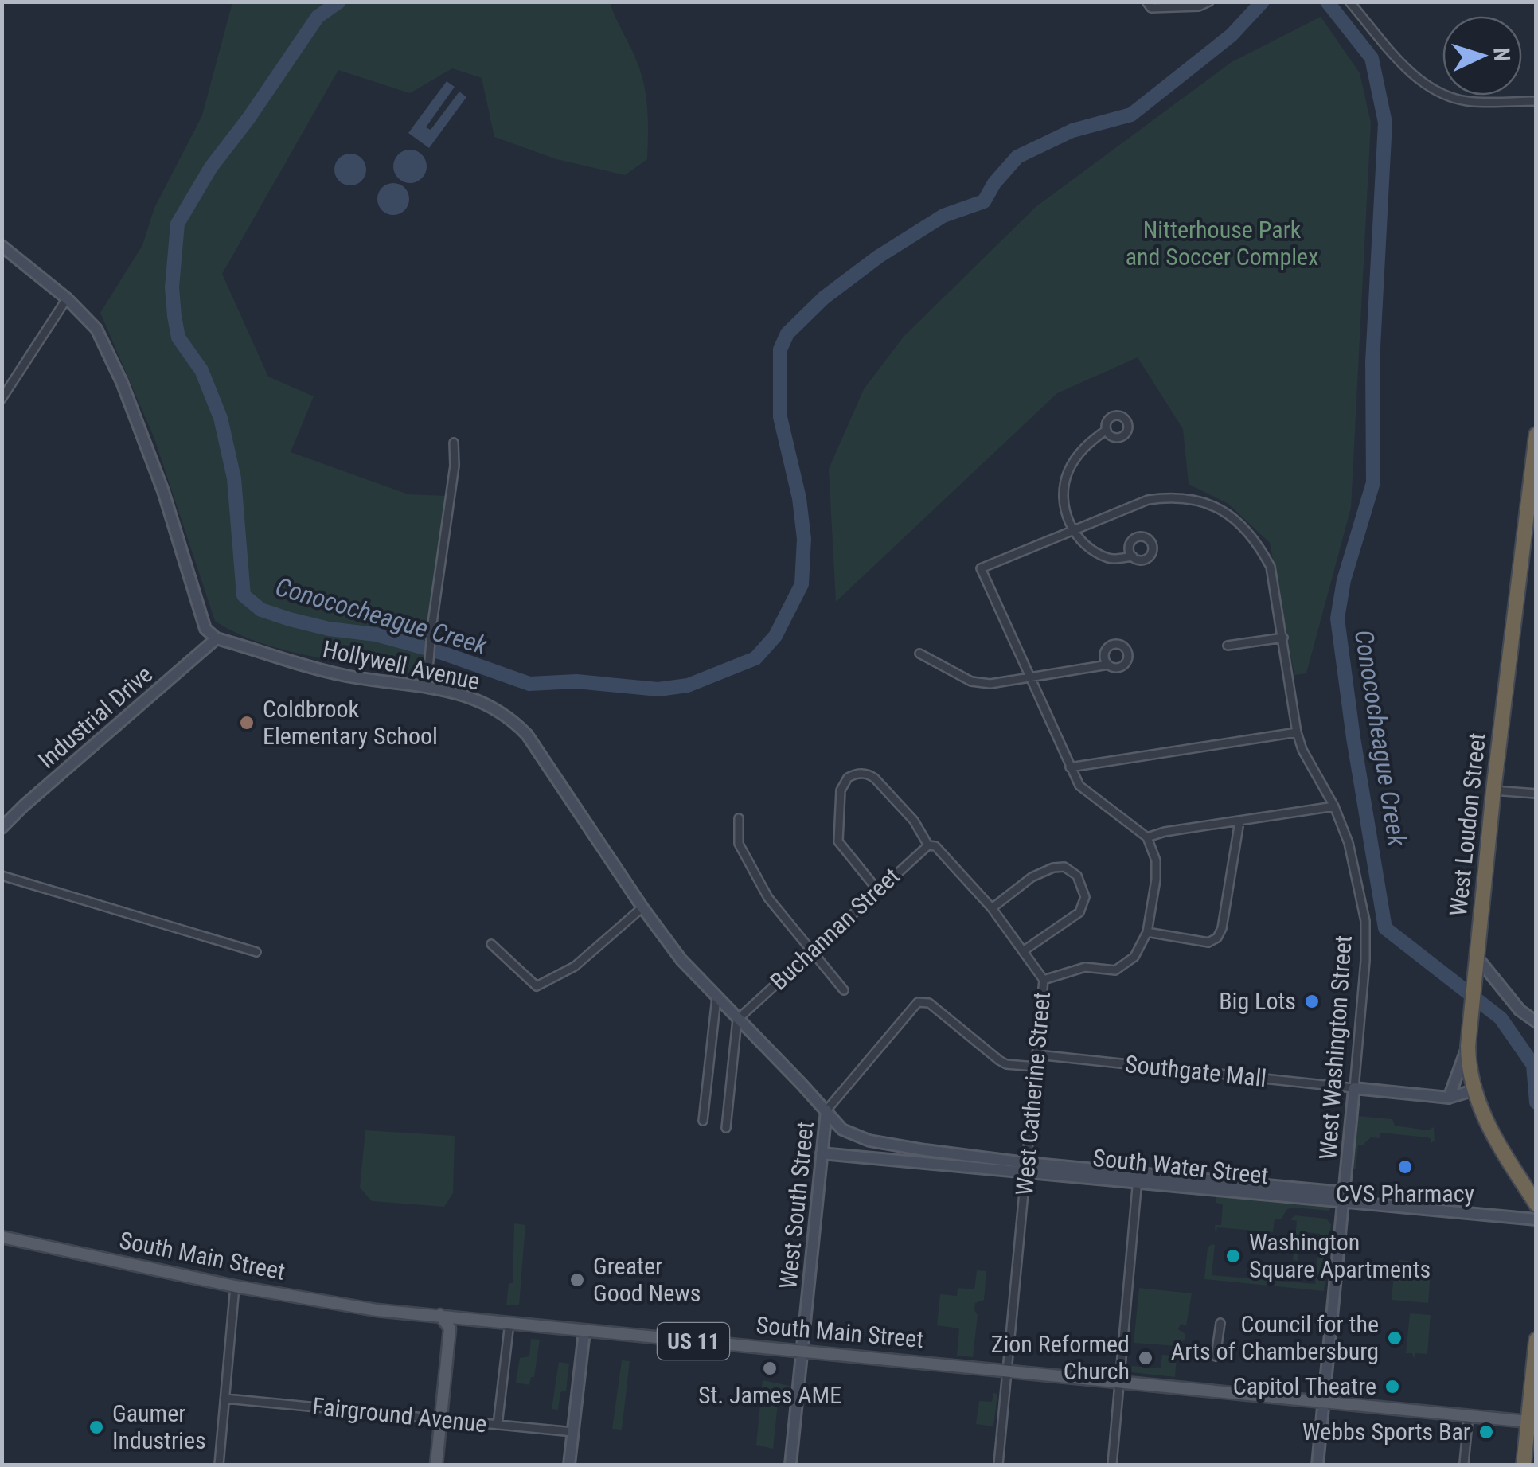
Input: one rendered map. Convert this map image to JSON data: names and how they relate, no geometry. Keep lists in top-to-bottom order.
{
  "streets": {
    "highway": ["West Loudon Street"],
    "main road": ["South Main Street", "US 11"],
    "street": [
      "Hollywell Avenue",
      "Industrial Drive",
      "Buchannan Street",
      "West Washington Street",
      "Southgate Mall",
      "West Catherine Street",
      "South Water Street",
      "West South Street",
      "Fairground Avenue"
    ]
  },
  "crossings": [
    ["Hollywell Avenue", "Industrial Drive"],
    ["Hollywell Avenue", "Buchannan Street"],
    ["Hollywell Avenue", "West Catherine Street"],
    ["Hollywell Avenue", "South Water Street"],
    ["Hollywell Avenue", "West South Street"],
    ["West Washington Street", "Southgate Mall"],
    ["West Washington Street", "South Water Street"],
    ["West Washington Street", "South Main Street"],
    ["Southgate Mall", "West Catherine Street"],
    ["West Catherine Street", "South Water Street"],
    ["West Catherine Street", "South Main Street"],
    ["South Water Street", "West South Street"],
    ["West South Street", "South Main Street"]
  ],
  "water": ["Conococheague Creek"],
  "parks": ["Nitterhouse Park and Soccer Complex"],
  "places": [
    "Coldbrook Elementary School",
    "Big Lots",
    "CVS Pharmacy",
    "Washington Square Apartments",
    "Greater Good News",
    "Council for the Arts of Chambersburg",
    "Zion Reformed Church",
    "St. James AME",
    "Capitol Theatre",
    "Gaumer Industries",
    "Webbs Sports Bar"
  ],
  "north": "right"
}
